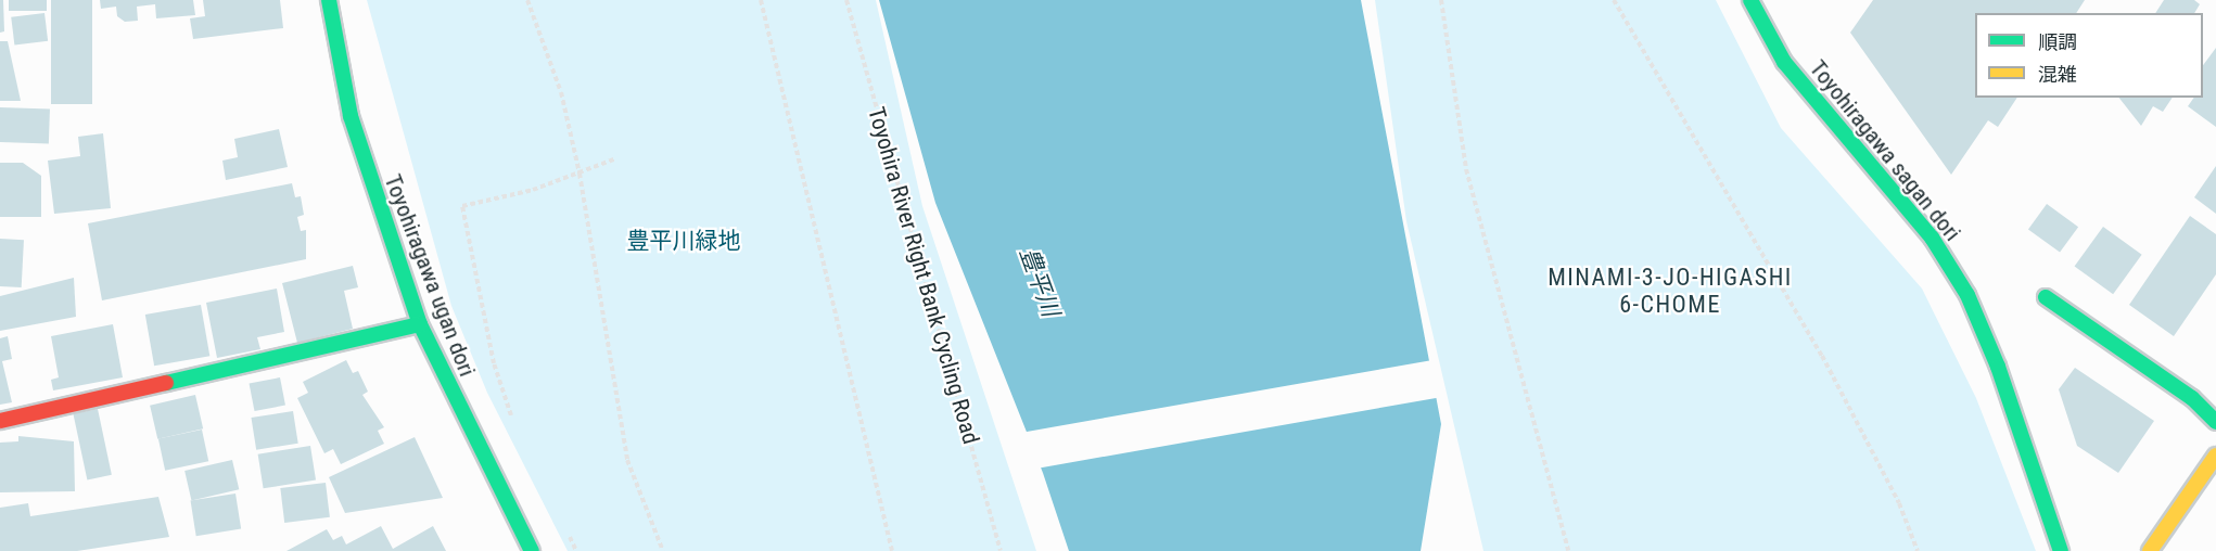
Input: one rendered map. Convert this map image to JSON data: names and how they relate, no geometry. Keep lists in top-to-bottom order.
{
  "streets": {
    "street": ["Toyohiragawa sagan dori", "Toyohiragawa ugan dori"],
    "path": ["Toyohira River Right Bank Cycling Road"]
  },
  "districts": ["MINAMI-3-JO-HIGASHI 6-CHOME"],
  "water": ["豊平川"],
  "parks": ["豊平川緑地"],
  "legend": ["順調", "混雑"]
}
